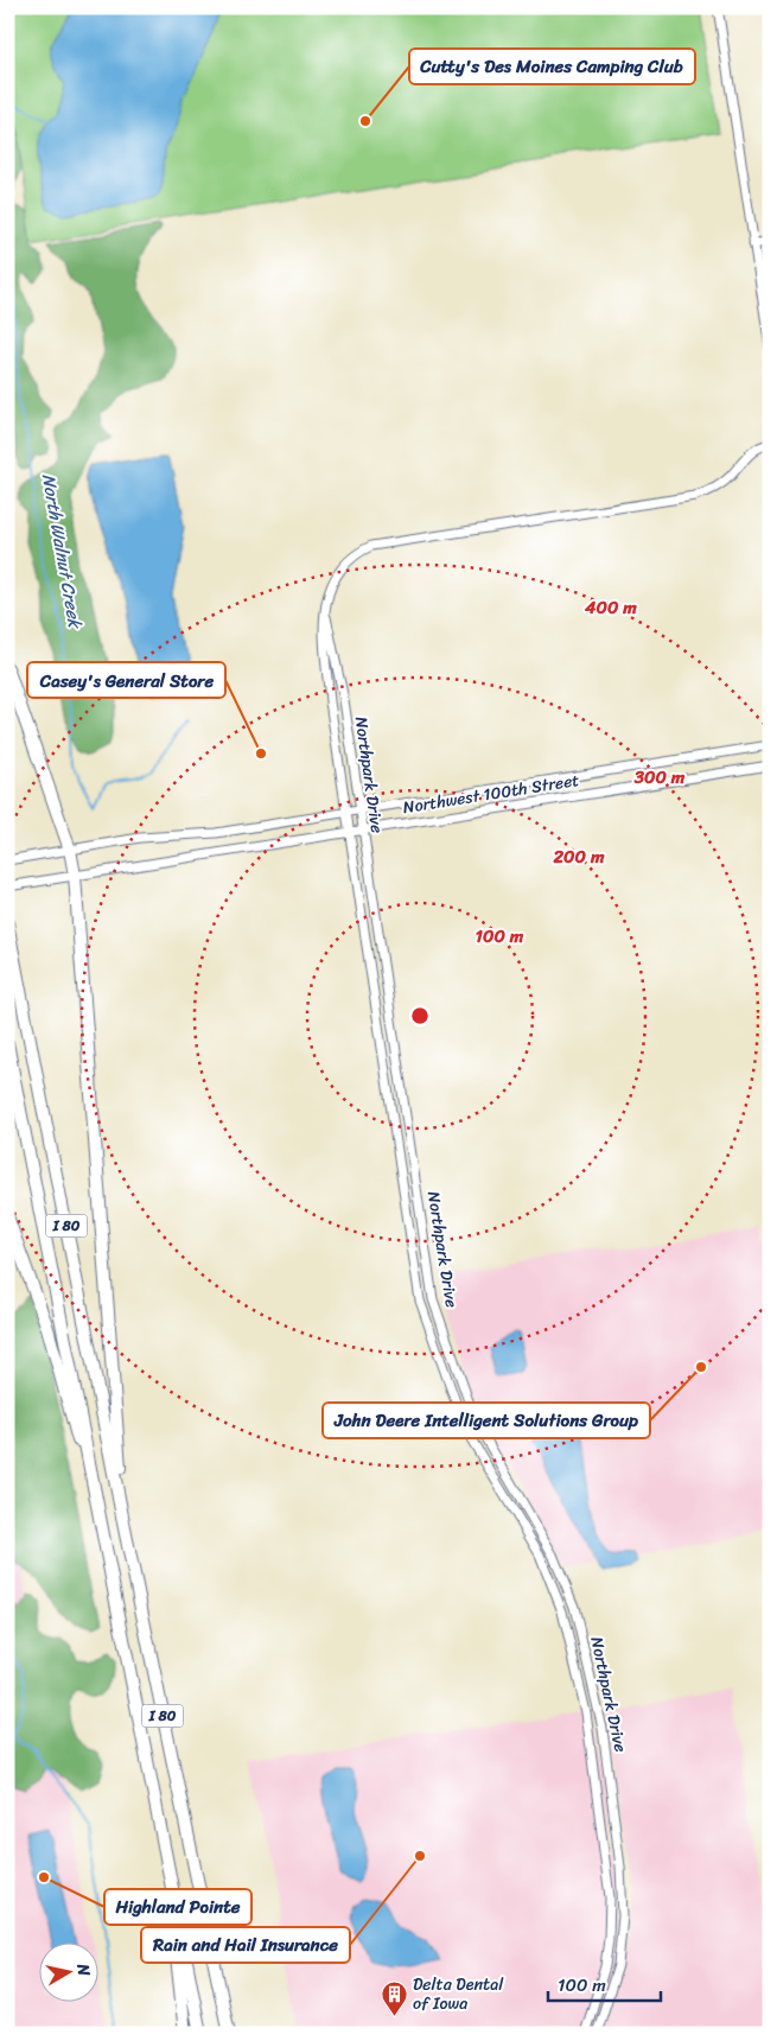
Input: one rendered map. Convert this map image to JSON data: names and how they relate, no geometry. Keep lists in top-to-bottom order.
{
  "streets": {
    "highway": ["I 80"],
    "street": ["Northpark Drive", "Northwest 100th Street"]
  },
  "crossings": [
    ["Northpark Drive", "Northwest 100th Street"]
  ],
  "water": ["North Walnut Creek"],
  "places": {
    "other": [
      "Cutty's Des Moines Camping Club",
      "Casey's General Store",
      "John Deere Intelligent Solutions Group",
      "Rain and Hail Insurance",
      "Highland Pointe"
    ],
    "building": ["Delta Dental of Iowa"]
  },
  "scale_bar": "100 m",
  "north": "right",
  "rings": [
    "400 m",
    "300 m",
    "200 m",
    "100 m"
  ]
}
